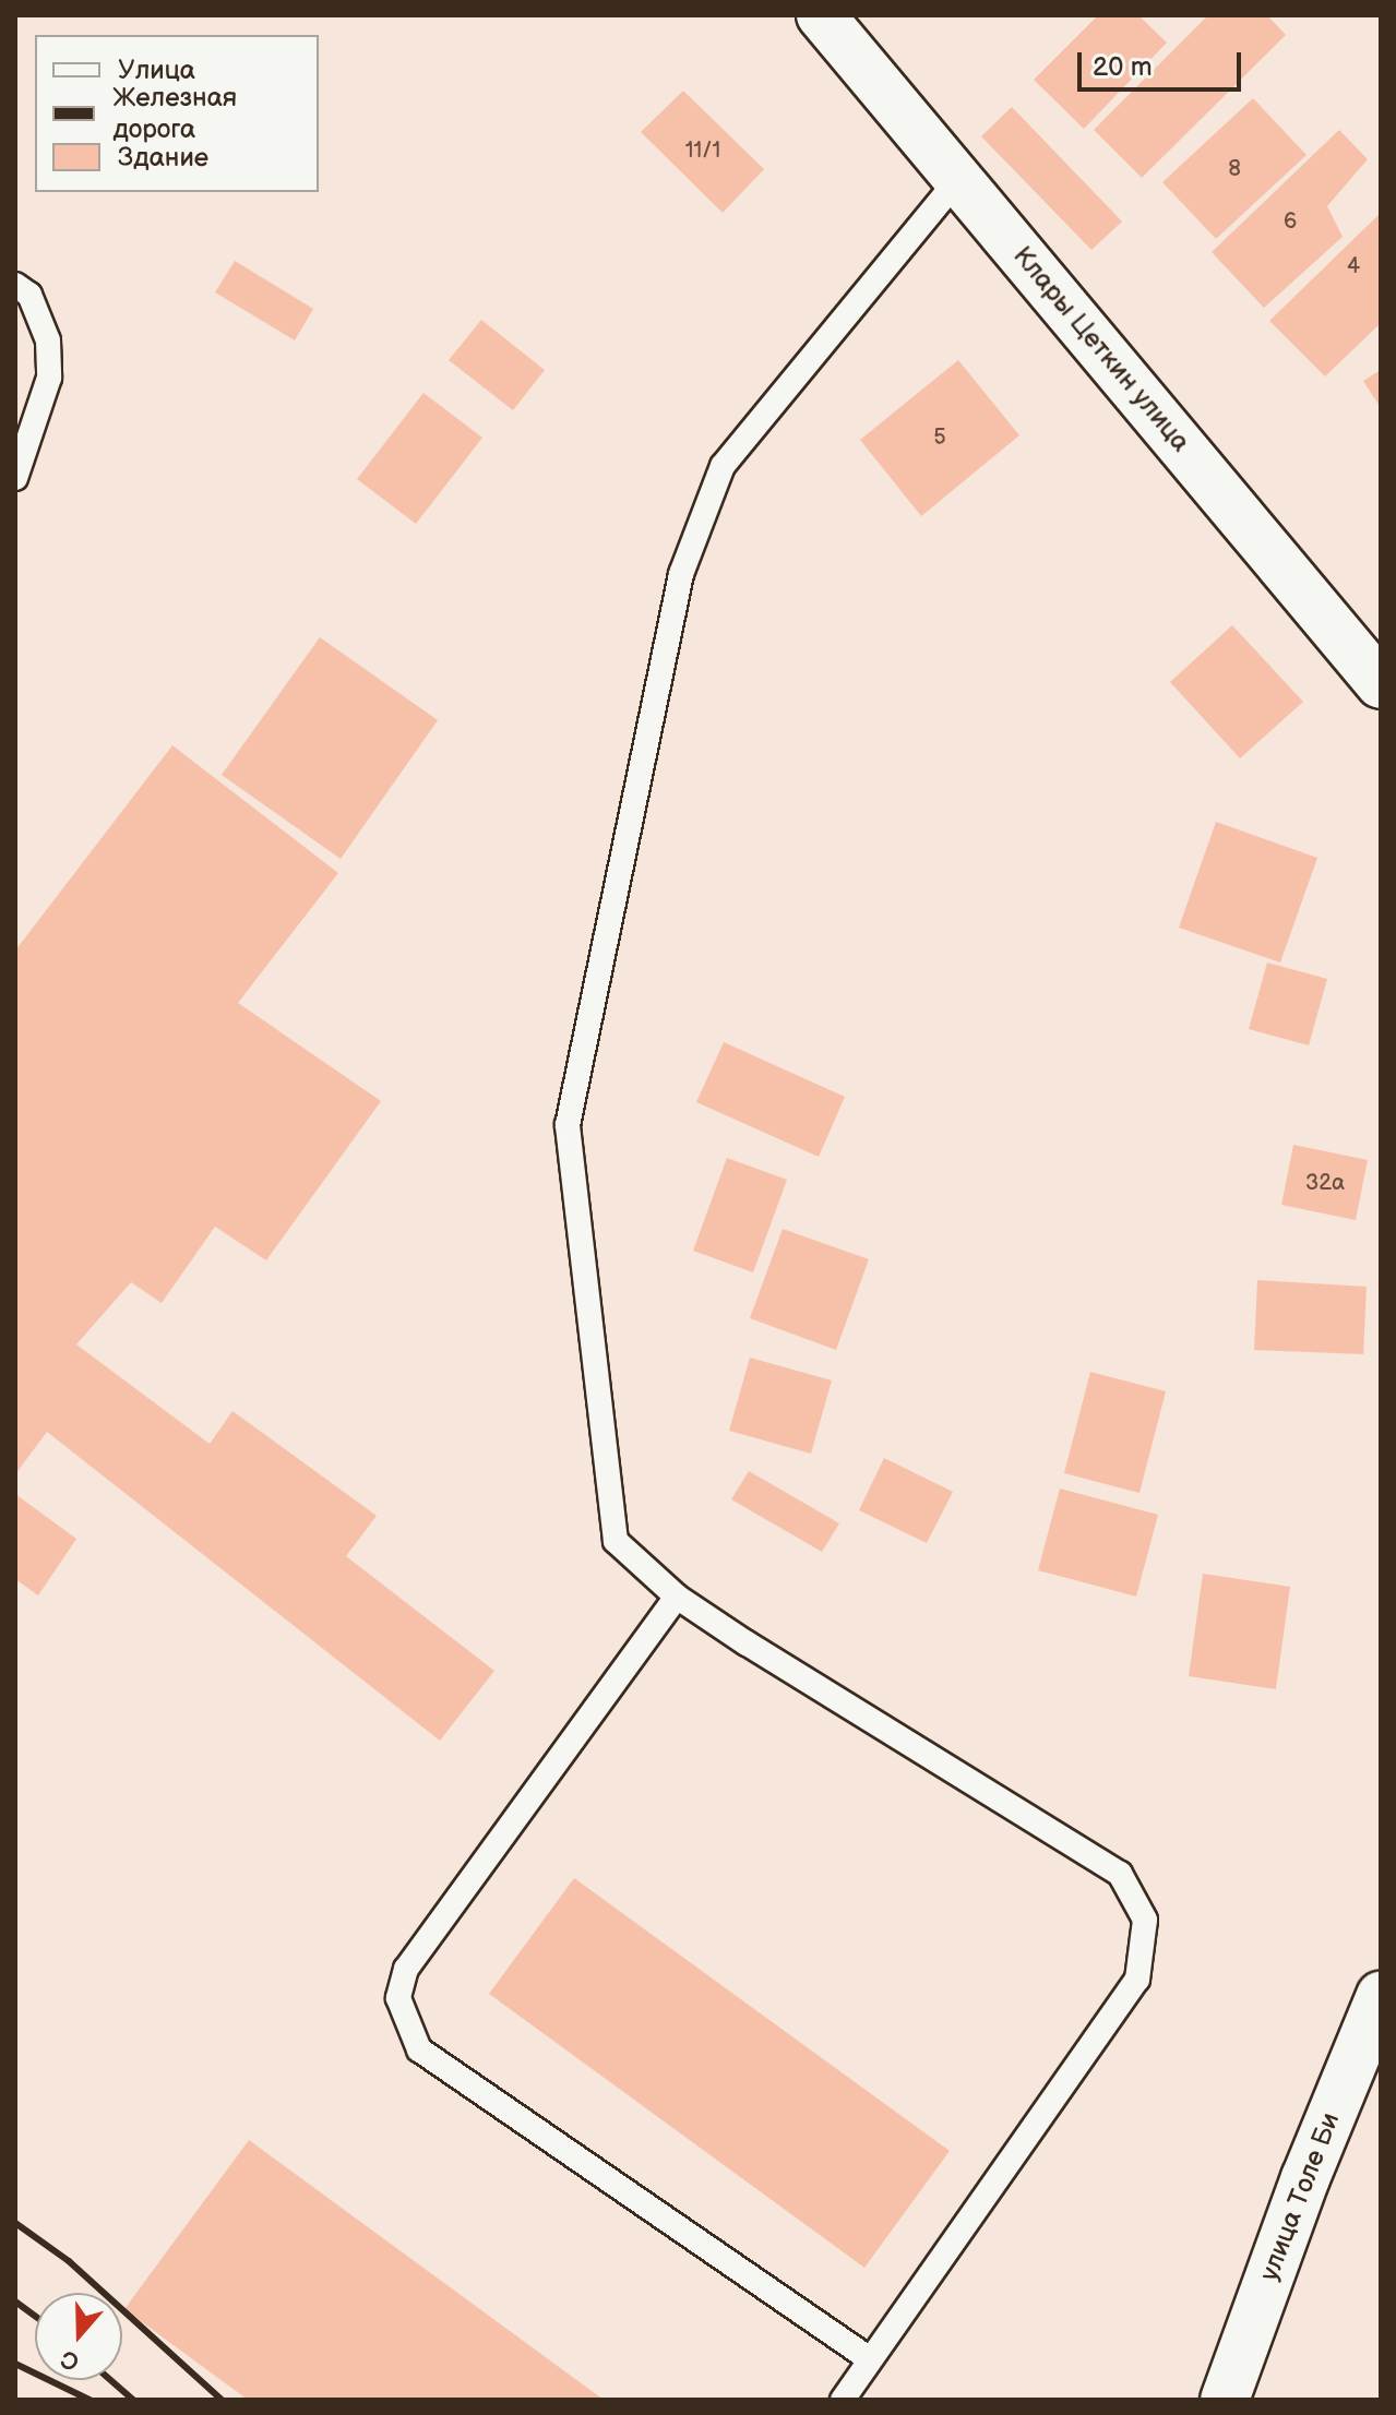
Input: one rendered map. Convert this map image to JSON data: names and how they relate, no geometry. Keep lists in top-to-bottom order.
{
  "streets": {
    "street": ["Клары Цеткин улица", "улица Толе Би"]
  },
  "house_numbers": [
    "11/1",
    "8",
    "6",
    "4",
    "5",
    "32а"
  ],
  "legend": ["Улица", "Железная дорога", "Здание"],
  "scale_bar": "20 m",
  "north": "bottom"
}
